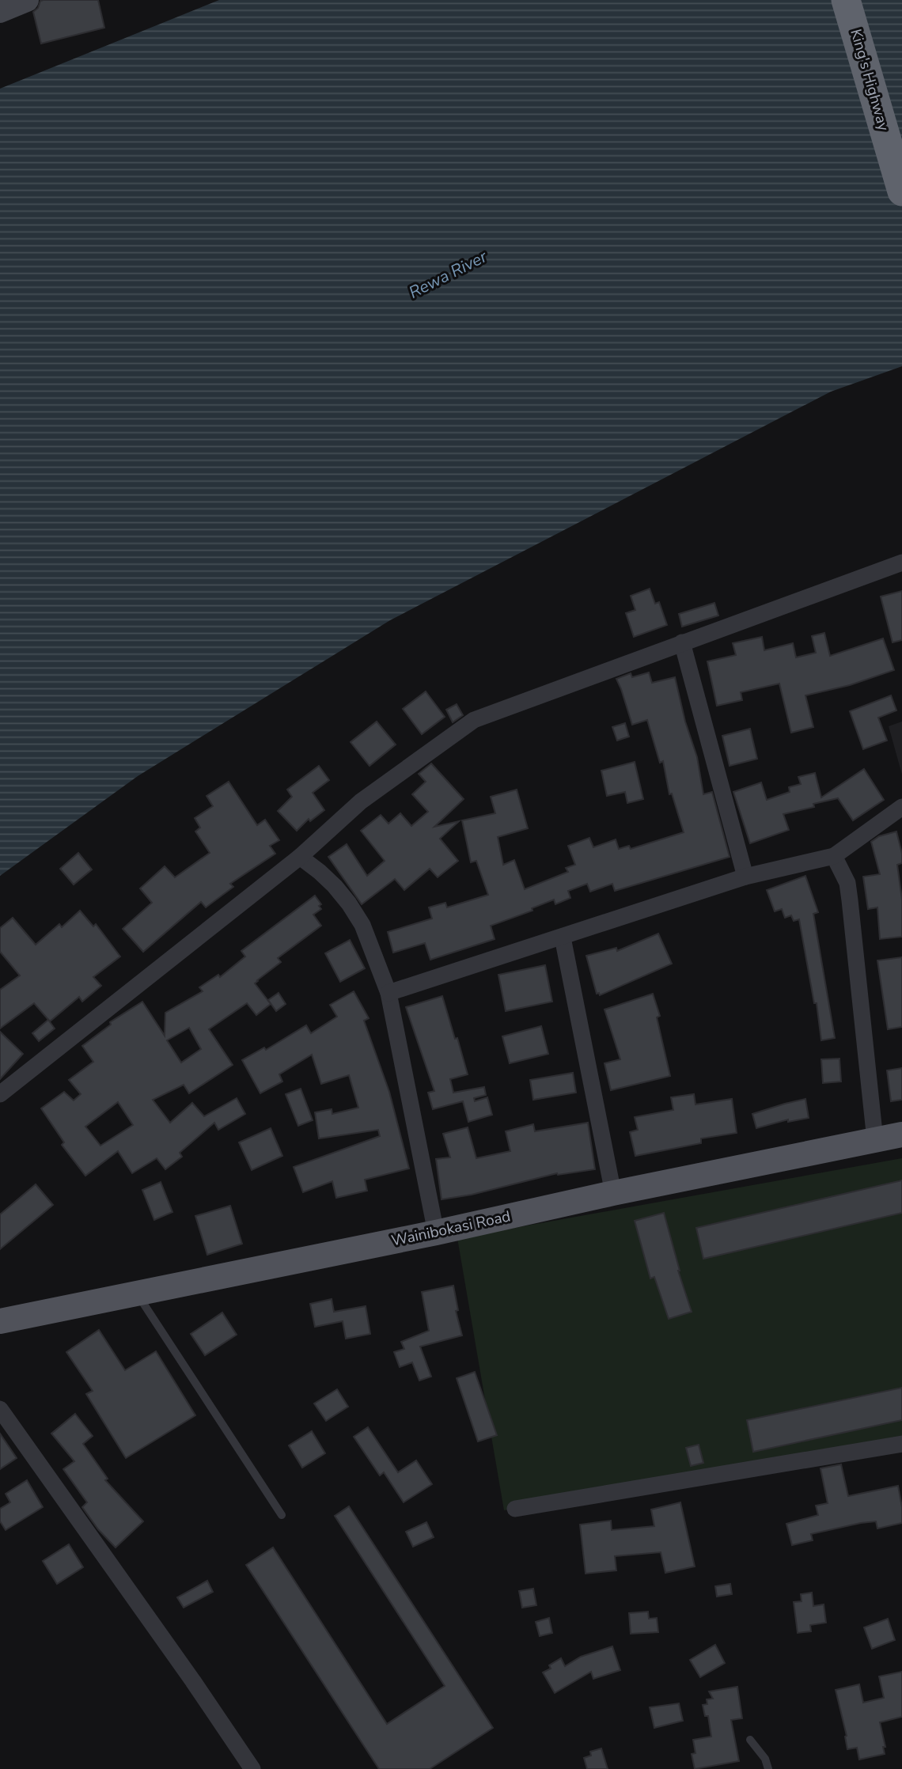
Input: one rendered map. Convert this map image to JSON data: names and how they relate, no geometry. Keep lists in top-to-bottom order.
{
  "streets": {
    "highway": ["King's Highway"],
    "main road": ["Wainibokasi Road"]
  },
  "water": ["Rewa River"]
}
